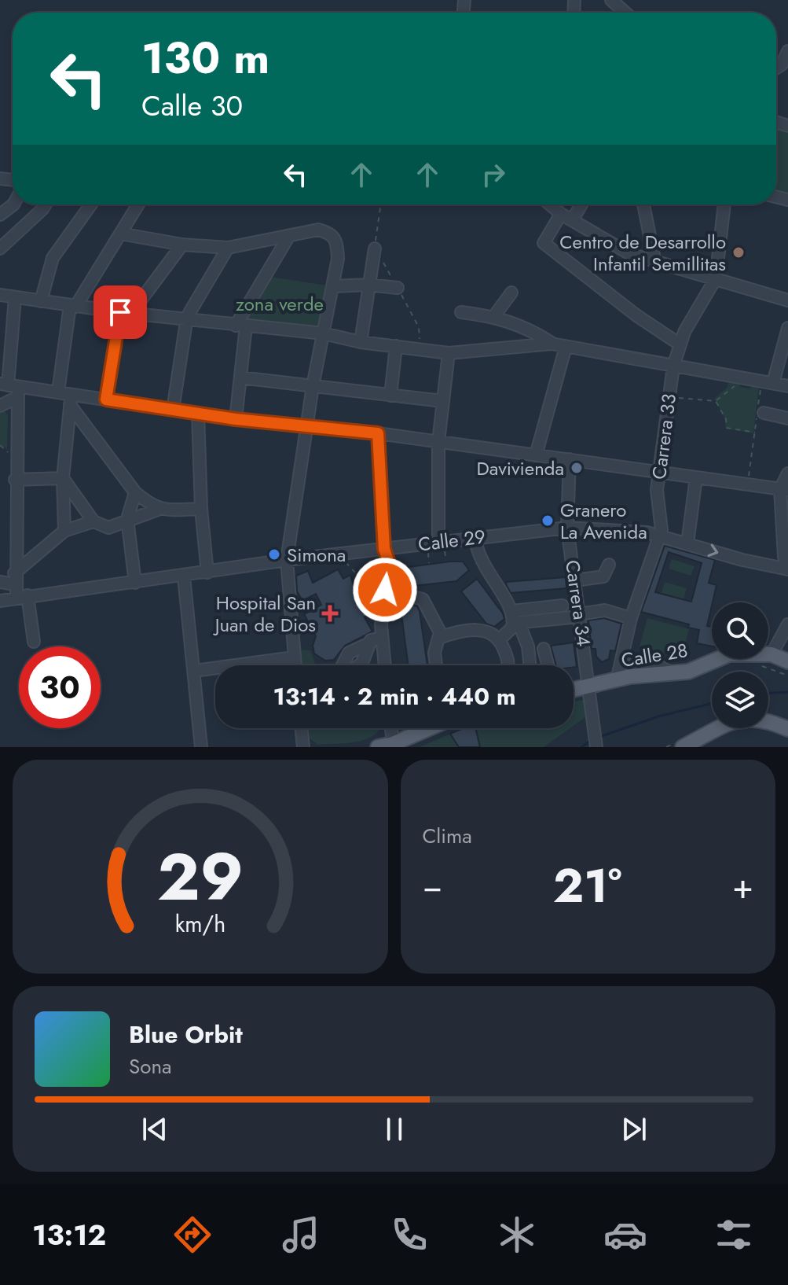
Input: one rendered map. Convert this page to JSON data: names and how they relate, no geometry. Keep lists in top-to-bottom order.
{
  "streets": {
    "main road": ["Calle 28"],
    "street": ["Carrera 33", "Calle 29", "Carrera 34"]
  },
  "crossings": [
    ["Carrera 33", "Calle 29"],
    ["Carrera 33", "Calle 28"],
    ["Calle 29", "Carrera 34"],
    ["Carrera 34", "Calle 28"]
  ],
  "parks": ["zona verde"],
  "places": {
    "other": [
      "Centro de Desarrollo Infantil Semillitas",
      "Davivienda",
      "Granero La Avenida",
      "Simona"
    ],
    "health": ["Hospital San Juan de Dios"]
  },
  "page": {
    "turn": ["130 m", "Calle 30"],
    "limit": "30",
    "trip": "13:14 · 2 min · 440 m",
    "tile": "Clima",
    "heat": ["−", "21°", "+"],
    "song": ["Blue Orbit", "Sona"],
    "tabs": "13:12",
    "gauge": ["29", "km/h"]
  }
}
